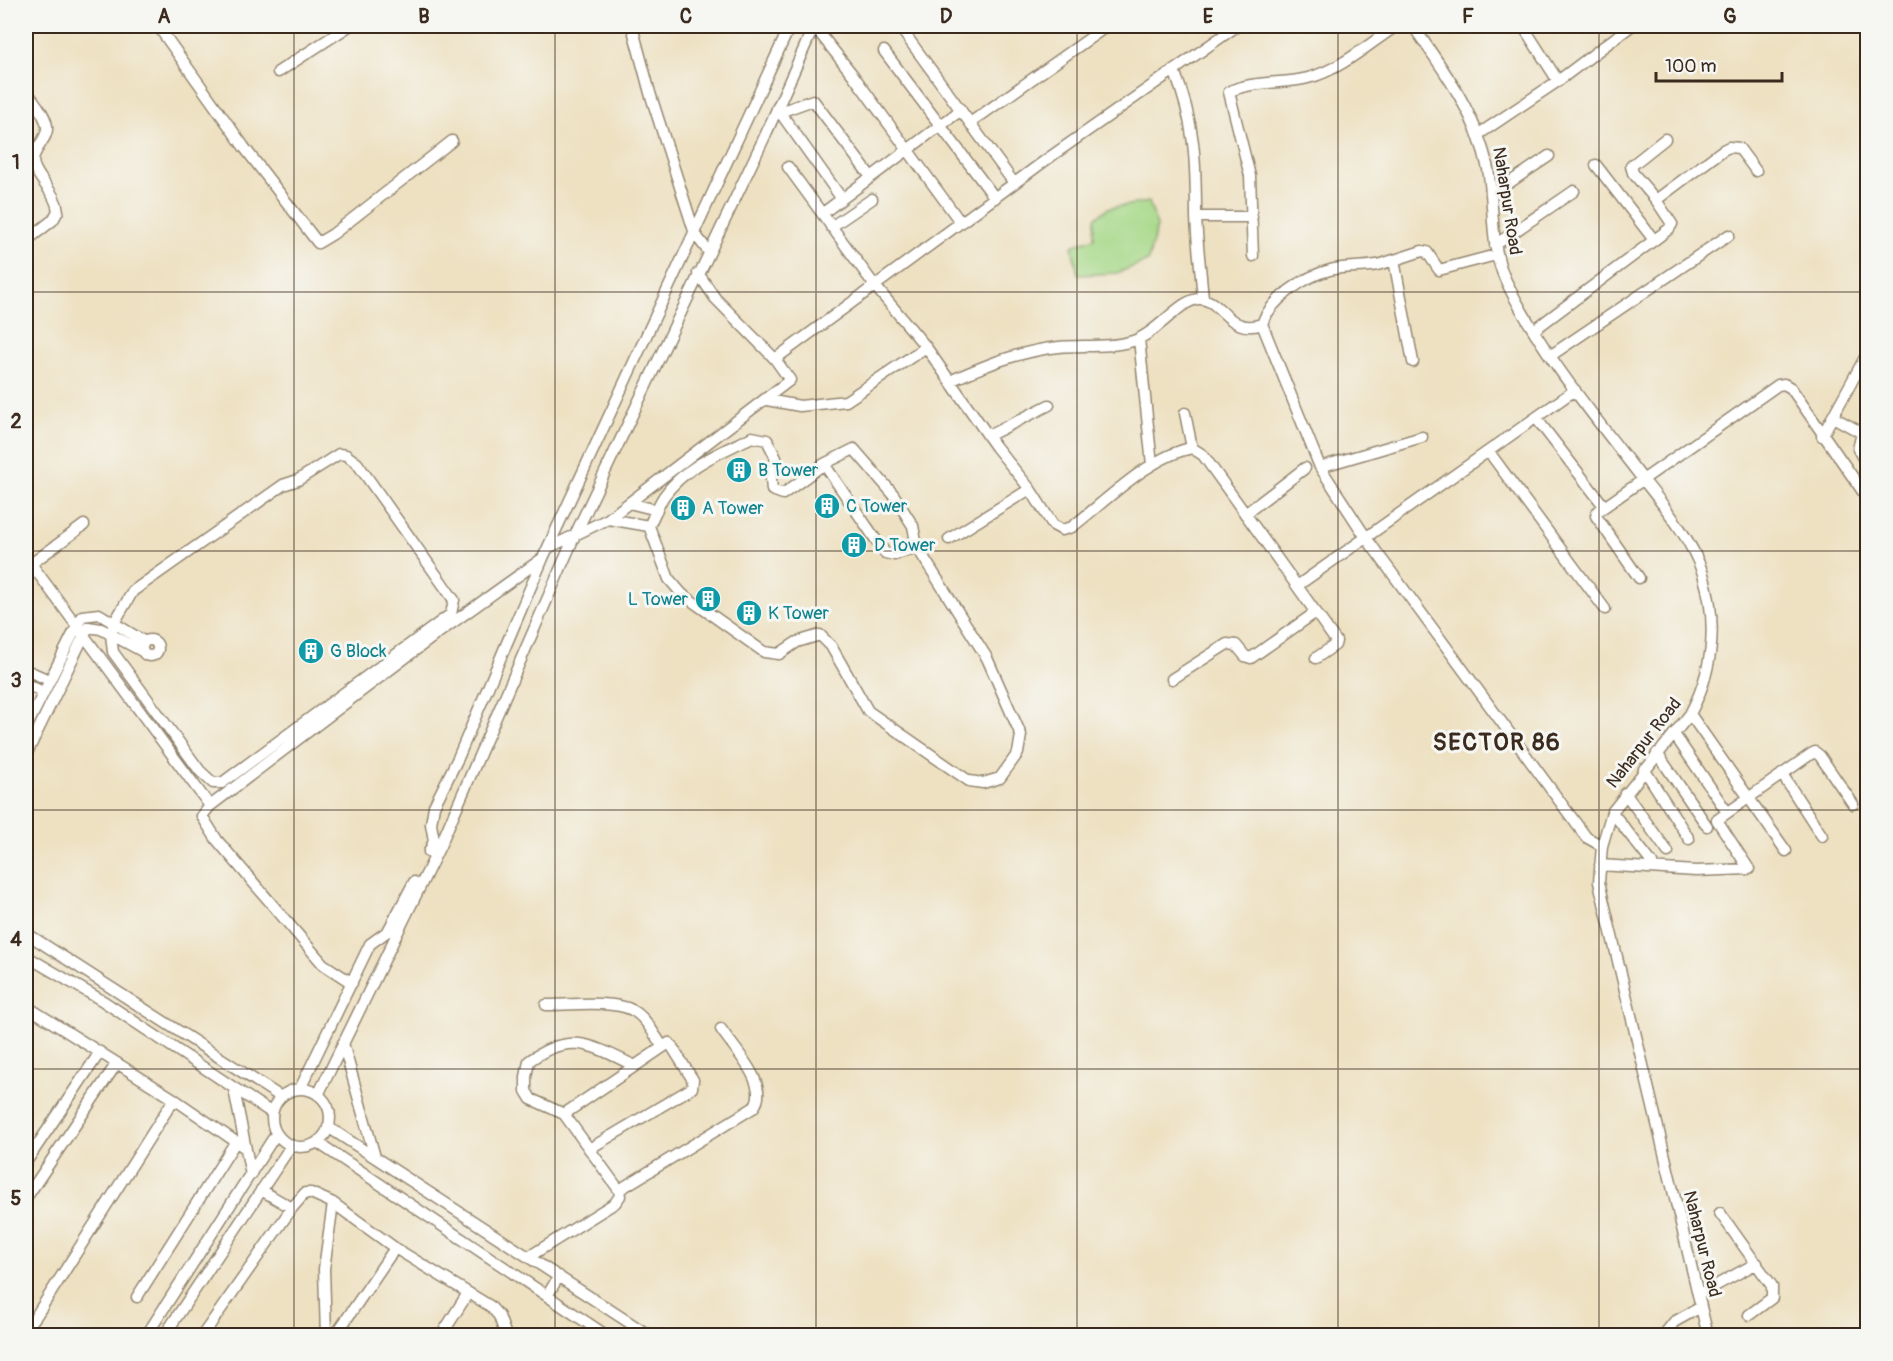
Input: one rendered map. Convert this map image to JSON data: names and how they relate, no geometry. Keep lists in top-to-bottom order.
{
  "streets": {
    "street": ["Naharpur Road"]
  },
  "districts": ["SECTOR 86"],
  "places": {
    "building": [
      "B Tower",
      "C Tower",
      "A Tower",
      "D Tower",
      "L Tower",
      "K Tower",
      "G Block"
    ]
  },
  "scale_bar": "100 m",
  "grid": {
    "columns": [
      "A",
      "B",
      "C",
      "D",
      "E",
      "F",
      "G"
    ],
    "rows": [
      "1",
      "2",
      "3",
      "4",
      "5"
    ]
  }
}
